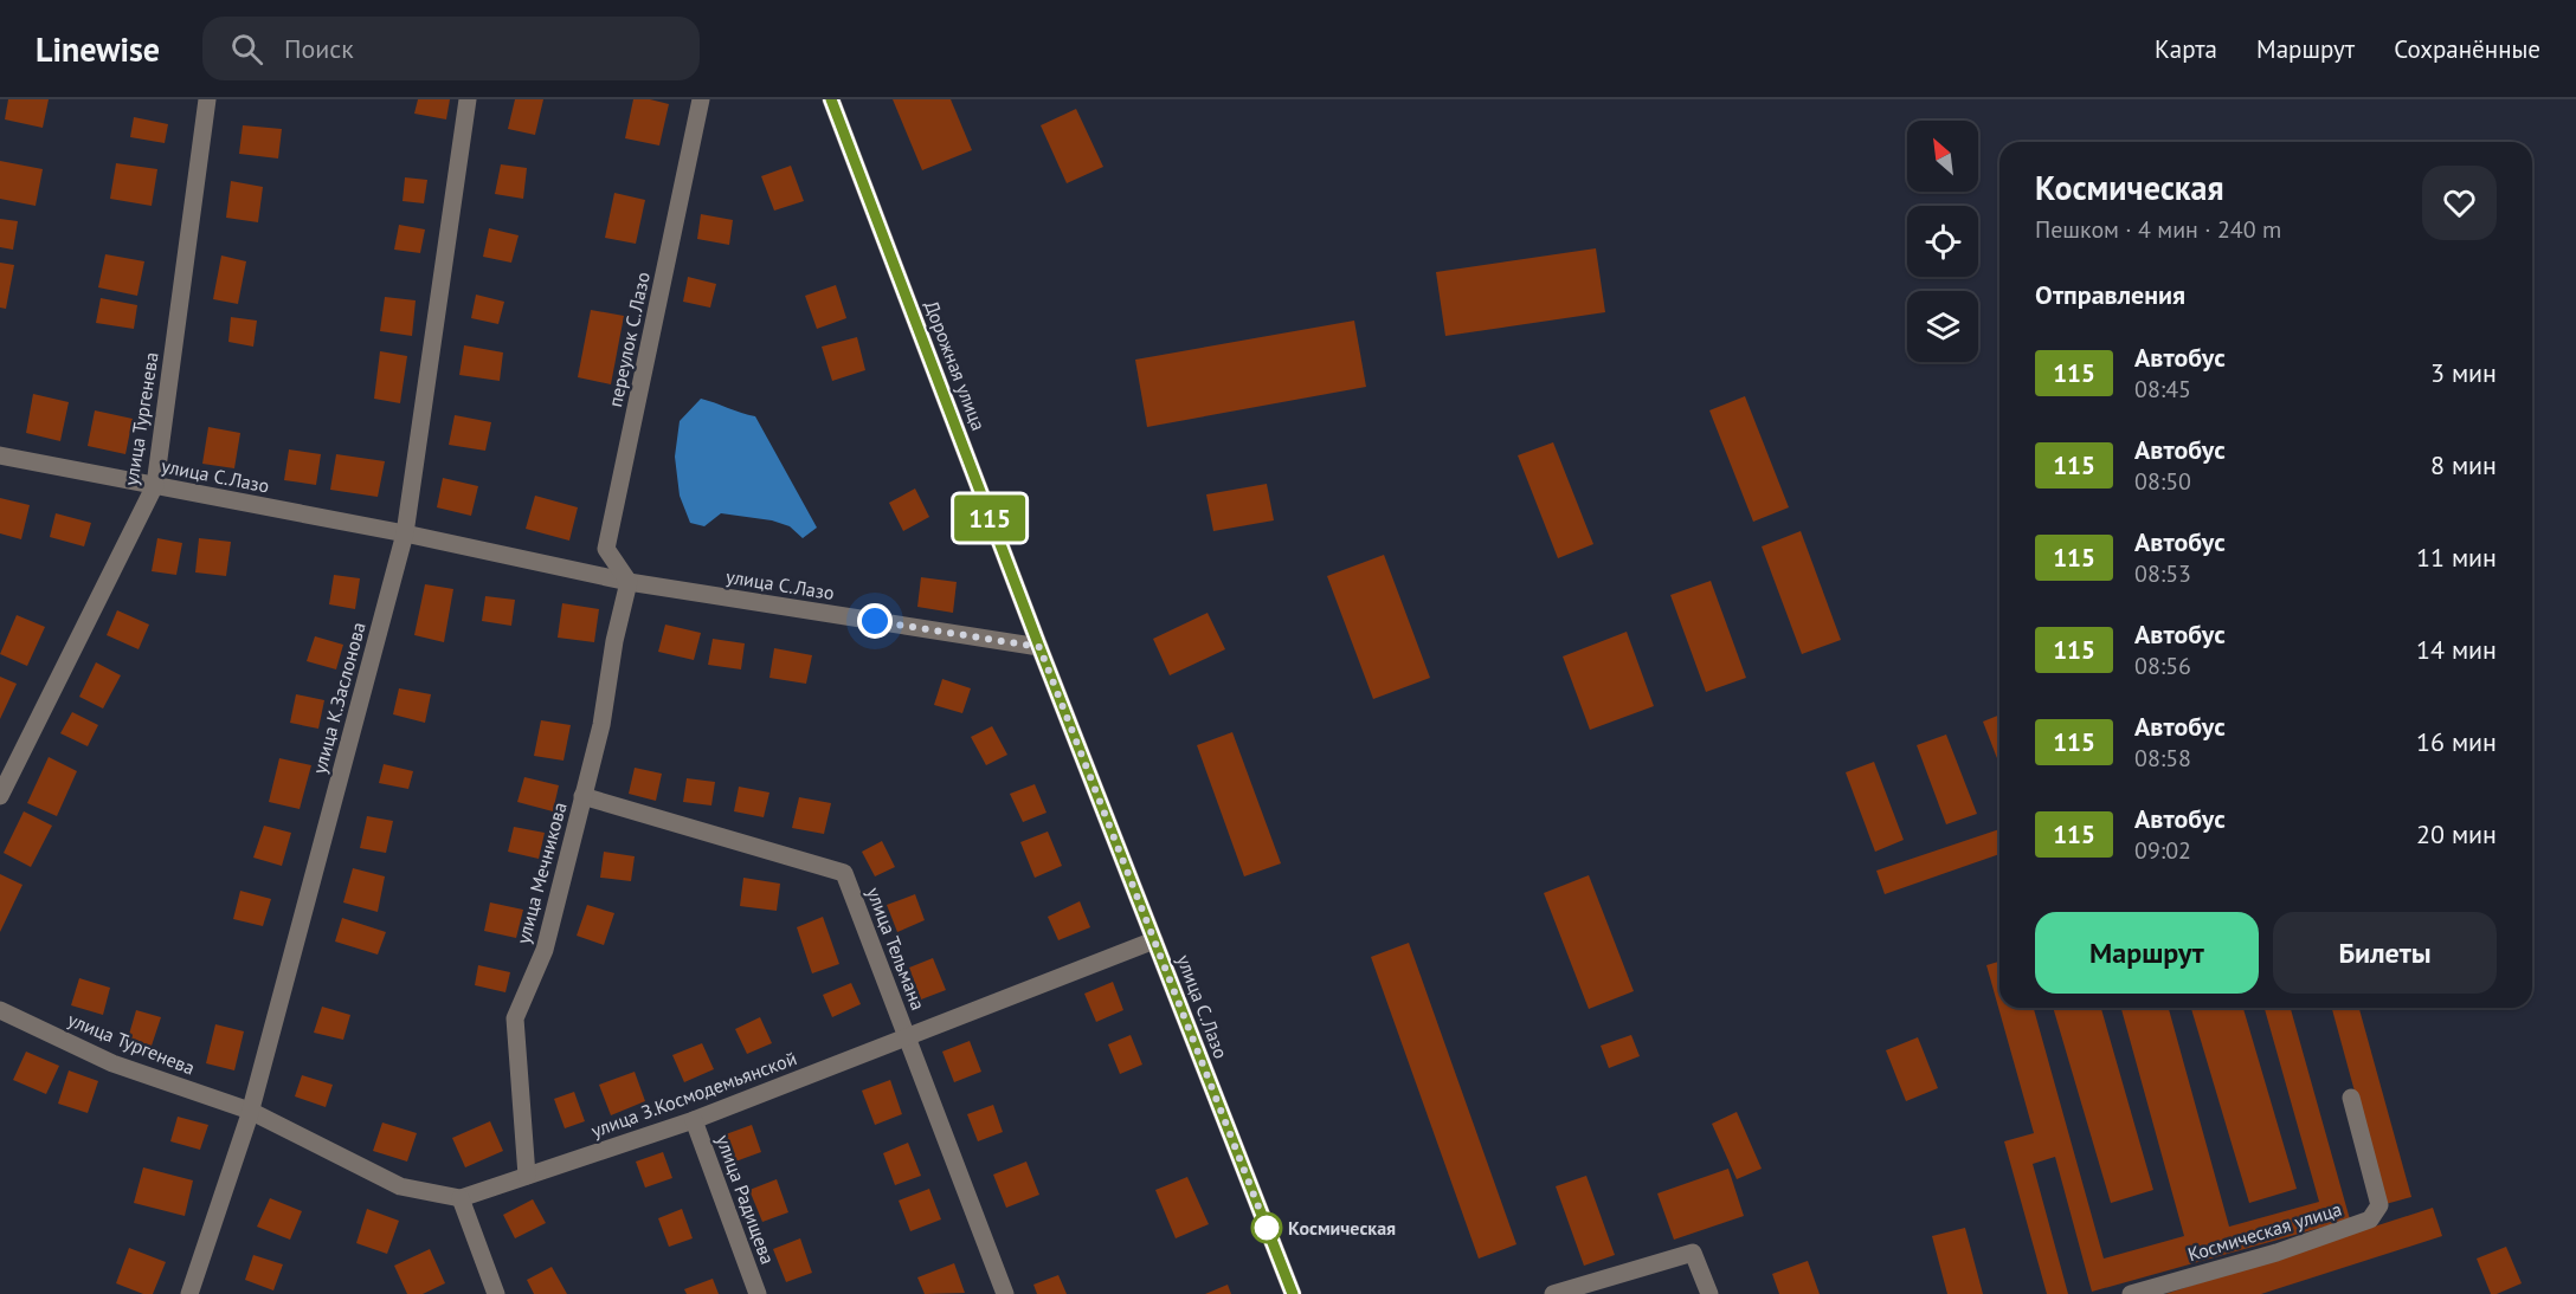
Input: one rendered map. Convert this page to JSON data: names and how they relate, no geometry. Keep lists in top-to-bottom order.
{
  "streets": {
    "street": [
      "переулок С.Лазо",
      "Дорожная улица",
      "улица Тургенева",
      "улица С.Лазо",
      "улица К.Заслонова",
      "улица Мечникова",
      "улица Тельмана",
      "улица З.Космодемьянской",
      "улица Радищева",
      "Космическая улица"
    ]
  },
  "crossings": [
    ["переулок С.Лазо", "улица С.Лазо"],
    ["переулок С.Лазо", "улица Мечникова"],
    ["Дорожная улица", "улица С.Лазо"],
    ["улица Тургенева", "улица С.Лазо"],
    ["улица Тургенева", "улица К.Заслонова"],
    ["улица Тургенева", "улица З.Космодемьянской"],
    ["улица С.Лазо", "улица К.Заслонова"],
    ["улица С.Лазо", "улица Мечникова"],
    ["улица С.Лазо", "улица З.Космодемьянской"],
    ["улица К.Заслонова", "улица З.Космодемьянской"],
    ["улица Мечникова", "улица Тельмана"],
    ["улица Мечникова", "улица З.Космодемьянской"],
    ["улица Тельмана", "улица З.Космодемьянской"],
    ["улица З.Космодемьянской", "улица Радищева"]
  ],
  "places": ["Космическая"],
  "lines": ["bus line 115"],
  "north": "top left",
  "page": {
    "header": "Linewise",
    "search": "Поиск",
    "nav": ["Карта", "Маршрут", "Сохранённые"],
    "on_map": "115",
    "heading": [
      ["Космическая", "Пешком · 4 мин · 240 m"],
      "Отправления"
    ],
    "list": [
      {
        "mark": "115",
        "name": "Автобус",
        "note": "08:45",
        "value": "3 мин"
      },
      {
        "mark": "115",
        "name": "Автобус",
        "note": "08:50",
        "value": "8 мин"
      },
      {
        "mark": "115",
        "name": "Автобус",
        "note": "08:53",
        "value": "11 мин"
      },
      {
        "mark": "115",
        "name": "Автобус",
        "note": "08:56",
        "value": "14 мин"
      },
      {
        "mark": "115",
        "name": "Автобус",
        "note": "08:58",
        "value": "16 мин"
      },
      {
        "mark": "115",
        "name": "Автобус",
        "note": "09:02",
        "value": "20 мин"
      }
    ],
    "buttons": ["Маршрут", "Билеты"]
  }
}
